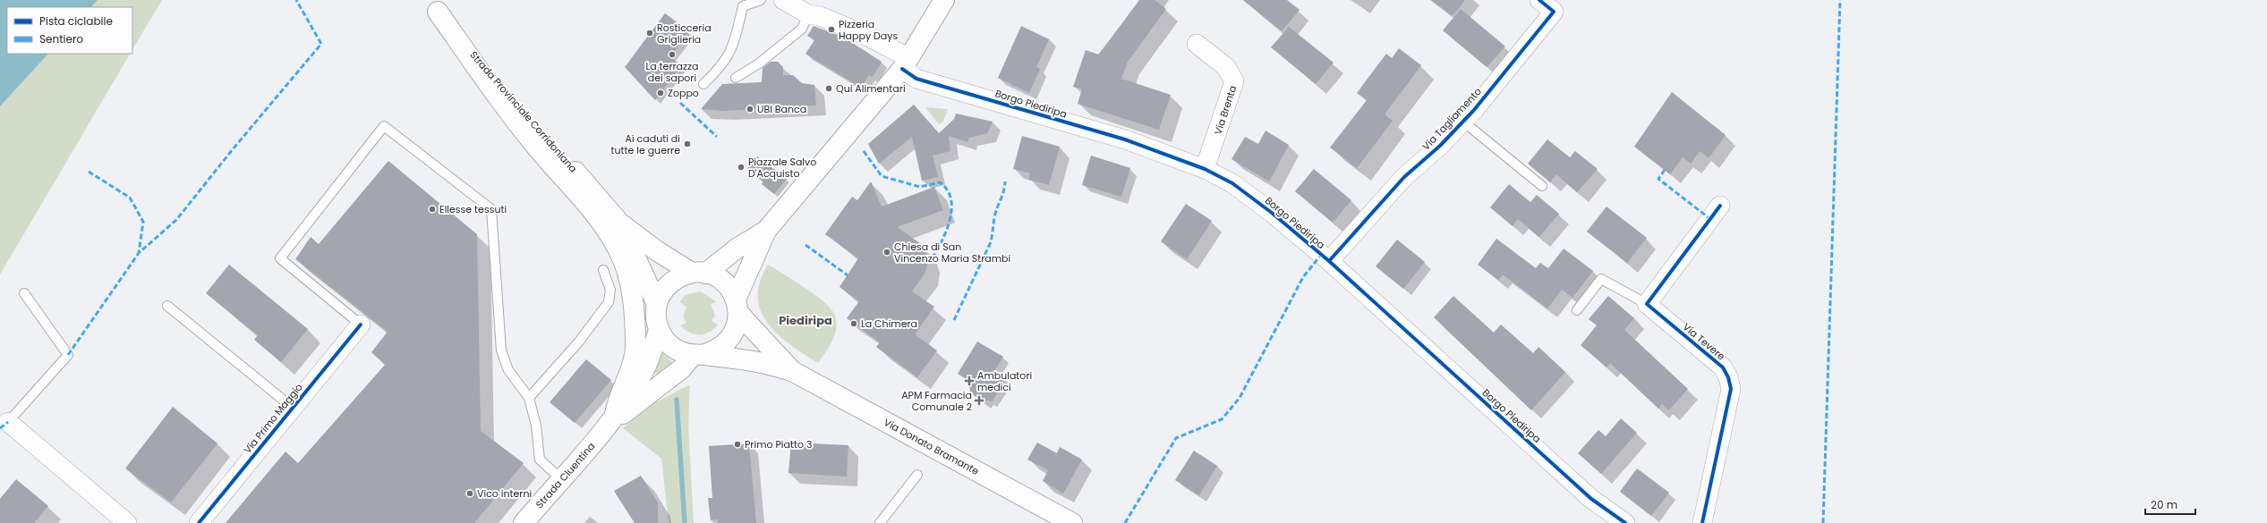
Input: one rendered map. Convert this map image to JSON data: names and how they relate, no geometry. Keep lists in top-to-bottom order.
{
  "streets": {
    "main road": ["Strada Provinciale Corridoniana", "Via Donato Bramante", "Strada Cluentina"],
    "street": [
      "Borgo Piediripa",
      "Via Brenta",
      "Via Tagliamento",
      "Via Tevere",
      "Via Primo Maggio"
    ]
  },
  "crossings": [
    ["Borgo Piediripa", "Via Brenta"],
    ["Borgo Piediripa", "Via Tagliamento"],
    ["Strada Provinciale Corridoniana", "Via Donato Bramante"],
    ["Strada Provinciale Corridoniana", "Strada Cluentina"],
    ["Via Donato Bramante", "Strada Cluentina"]
  ],
  "districts": ["Piediripa"],
  "places": {
    "other": [
      "Pizzeria Happy Days",
      "Rosticceria Griglieria",
      "La terrazza dei sapori",
      "Qui Alimentari",
      "Zoppo",
      "UBI Banca",
      "Ai caduti di tutte le guerre",
      "Piazzale Salvo D'Acquisto",
      "Ellesse tessuti",
      "Chiesa di San Vincenzo Maria Strambi",
      "La Chimera",
      "Primo Piatto 3",
      "Vico interni"
    ],
    "health": ["Ambulatori medici", "APM Farmacia Comunale 2"]
  },
  "legend": ["Pista ciclabile", "Sentiero"],
  "scale_bar": "20 m"
}
